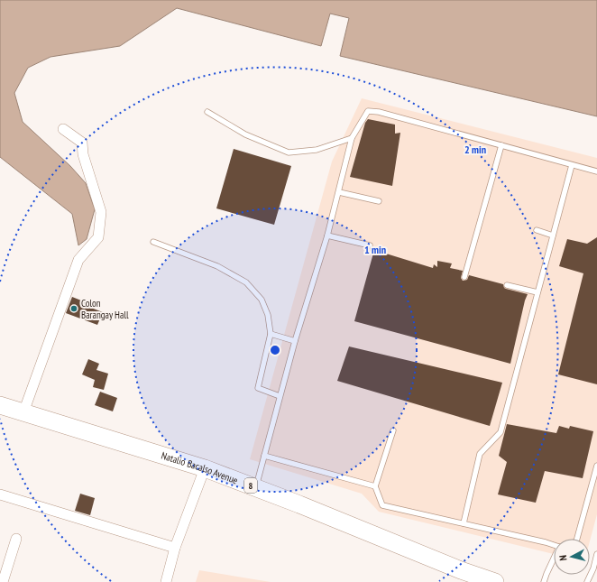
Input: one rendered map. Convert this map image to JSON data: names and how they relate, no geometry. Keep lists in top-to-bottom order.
{
  "streets": {
    "highway": ["Natalio Bacalso Avenue", "8"]
  },
  "places": ["Colon Barangay Hall"],
  "north": "left",
  "rings": ["2 min", "1 min"]
}
